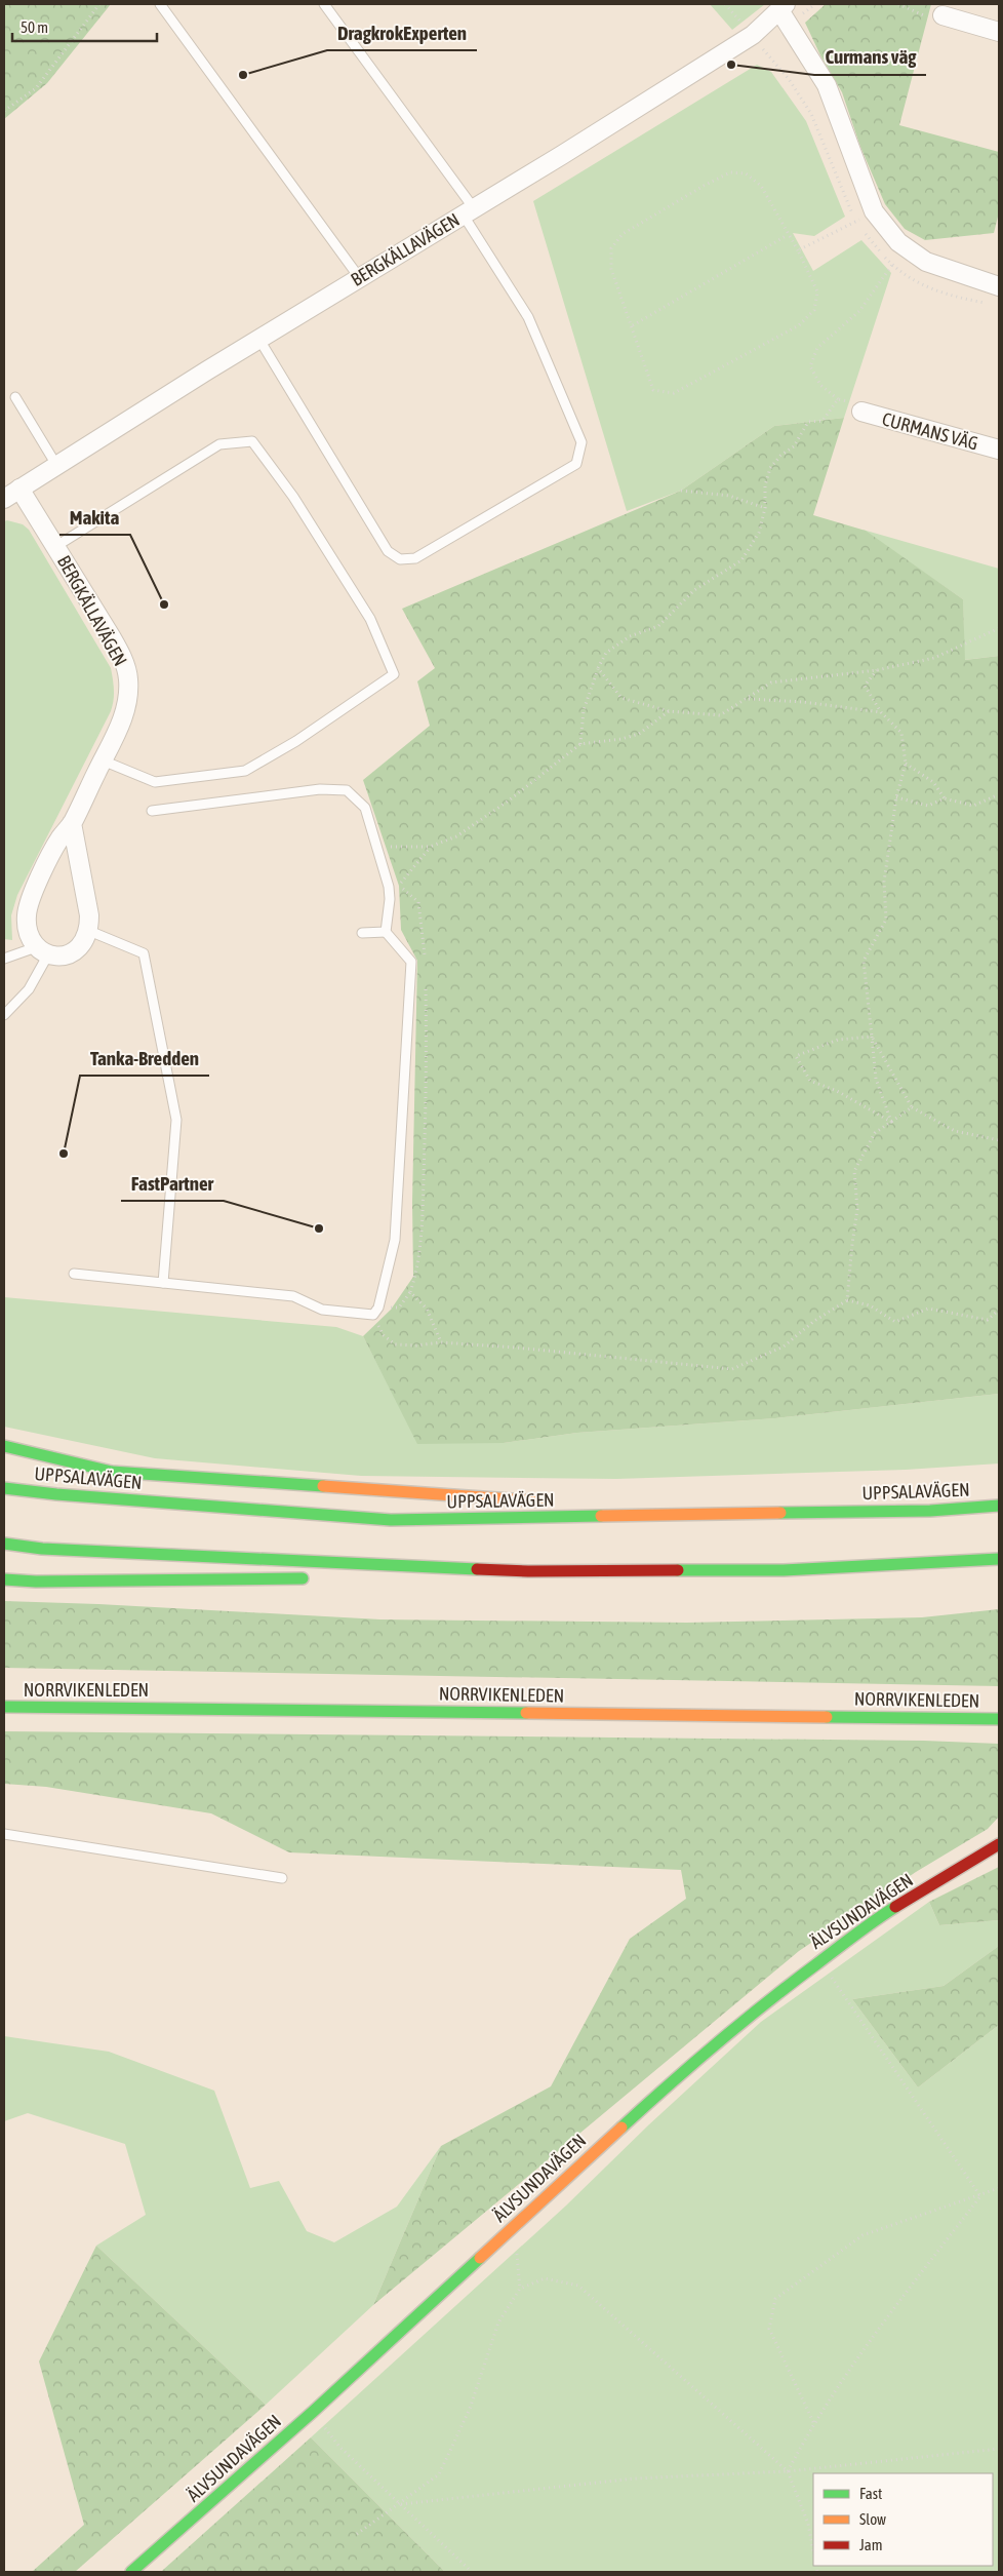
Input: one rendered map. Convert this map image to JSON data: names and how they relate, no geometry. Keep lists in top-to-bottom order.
{
  "streets": {
    "main road": ["UPPSALAVÄGEN", "NORRVIKENLEDEN", "ÄLVSUNDAVÄGEN"],
    "street": ["BERGKÄLLAVÄGEN", "CURMANS VÄG"]
  },
  "places": [
    "Curmans väg",
    "DragkrokExperten",
    "Makita",
    "Tanka-Bredden",
    "FastPartner"
  ],
  "legend": ["Fast", "Slow", "Jam"],
  "scale_bar": "50 m"
}
